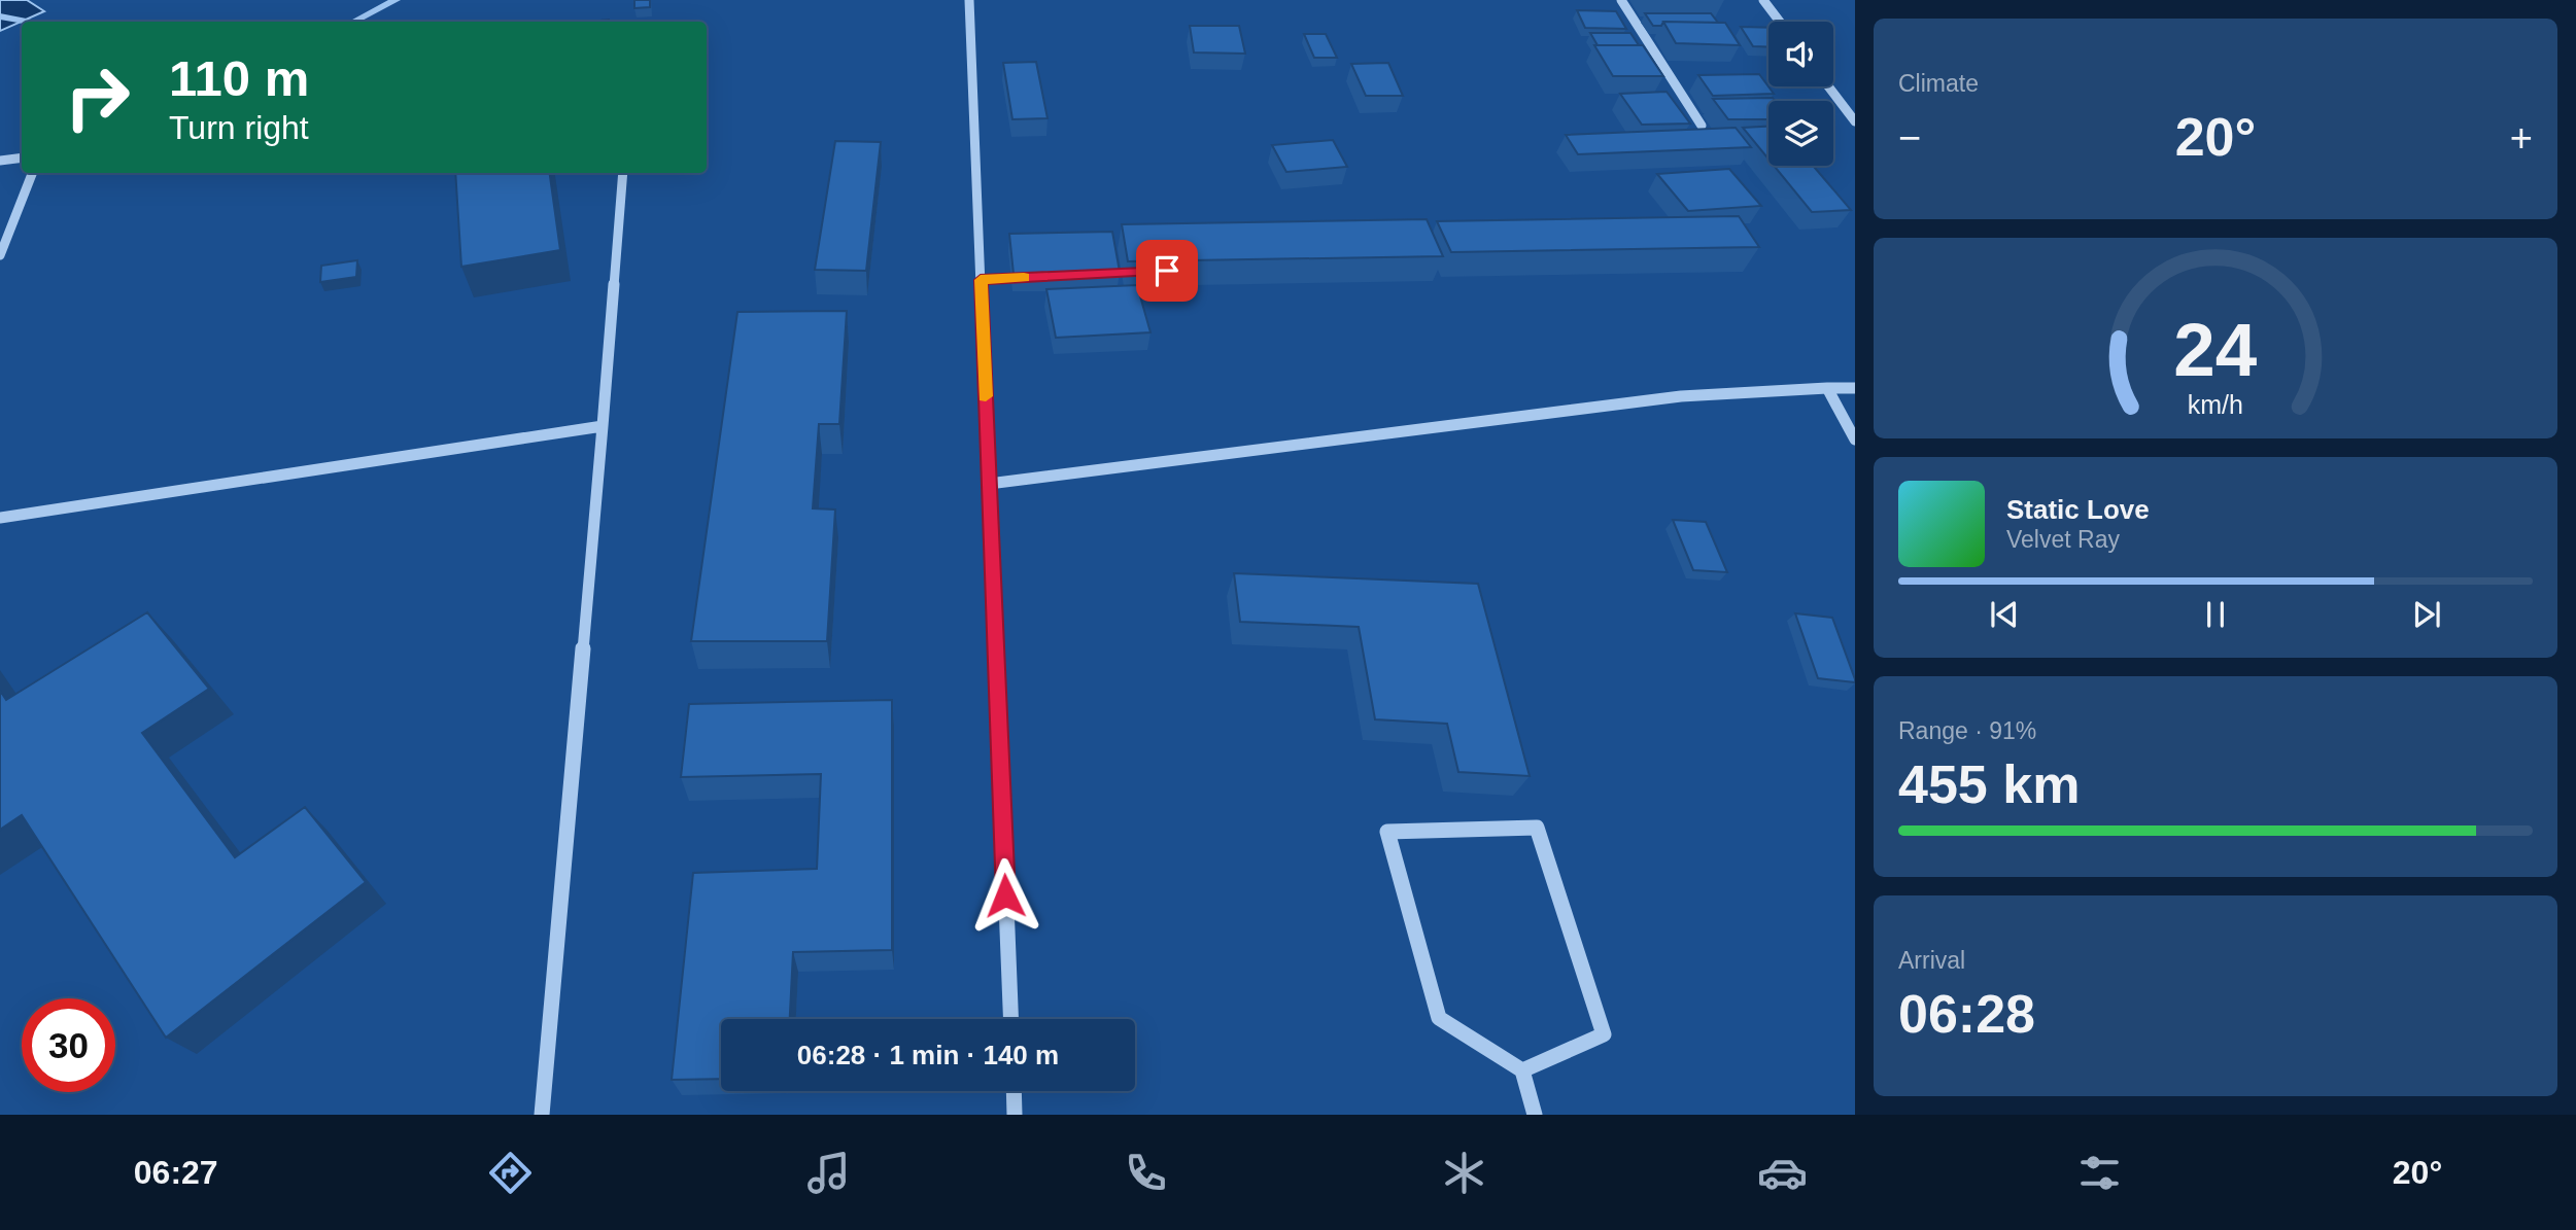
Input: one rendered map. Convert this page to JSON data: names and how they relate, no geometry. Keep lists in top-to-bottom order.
{
  "page": {
    "tile": [
      "Climate",
      ["Range · 91%", "455 km"],
      ["Arrival", "06:28"]
    ],
    "turn": ["110 m", "Turn right"],
    "heat": ["−", "20°", "+"],
    "song": ["Static Love", "Velvet Ray"],
    "limit": "30",
    "trip": "06:28 · 1 min · 140 m",
    "tabs": ["06:27", "20°"],
    "gauge": ["24", "km/h"]
  }
}
